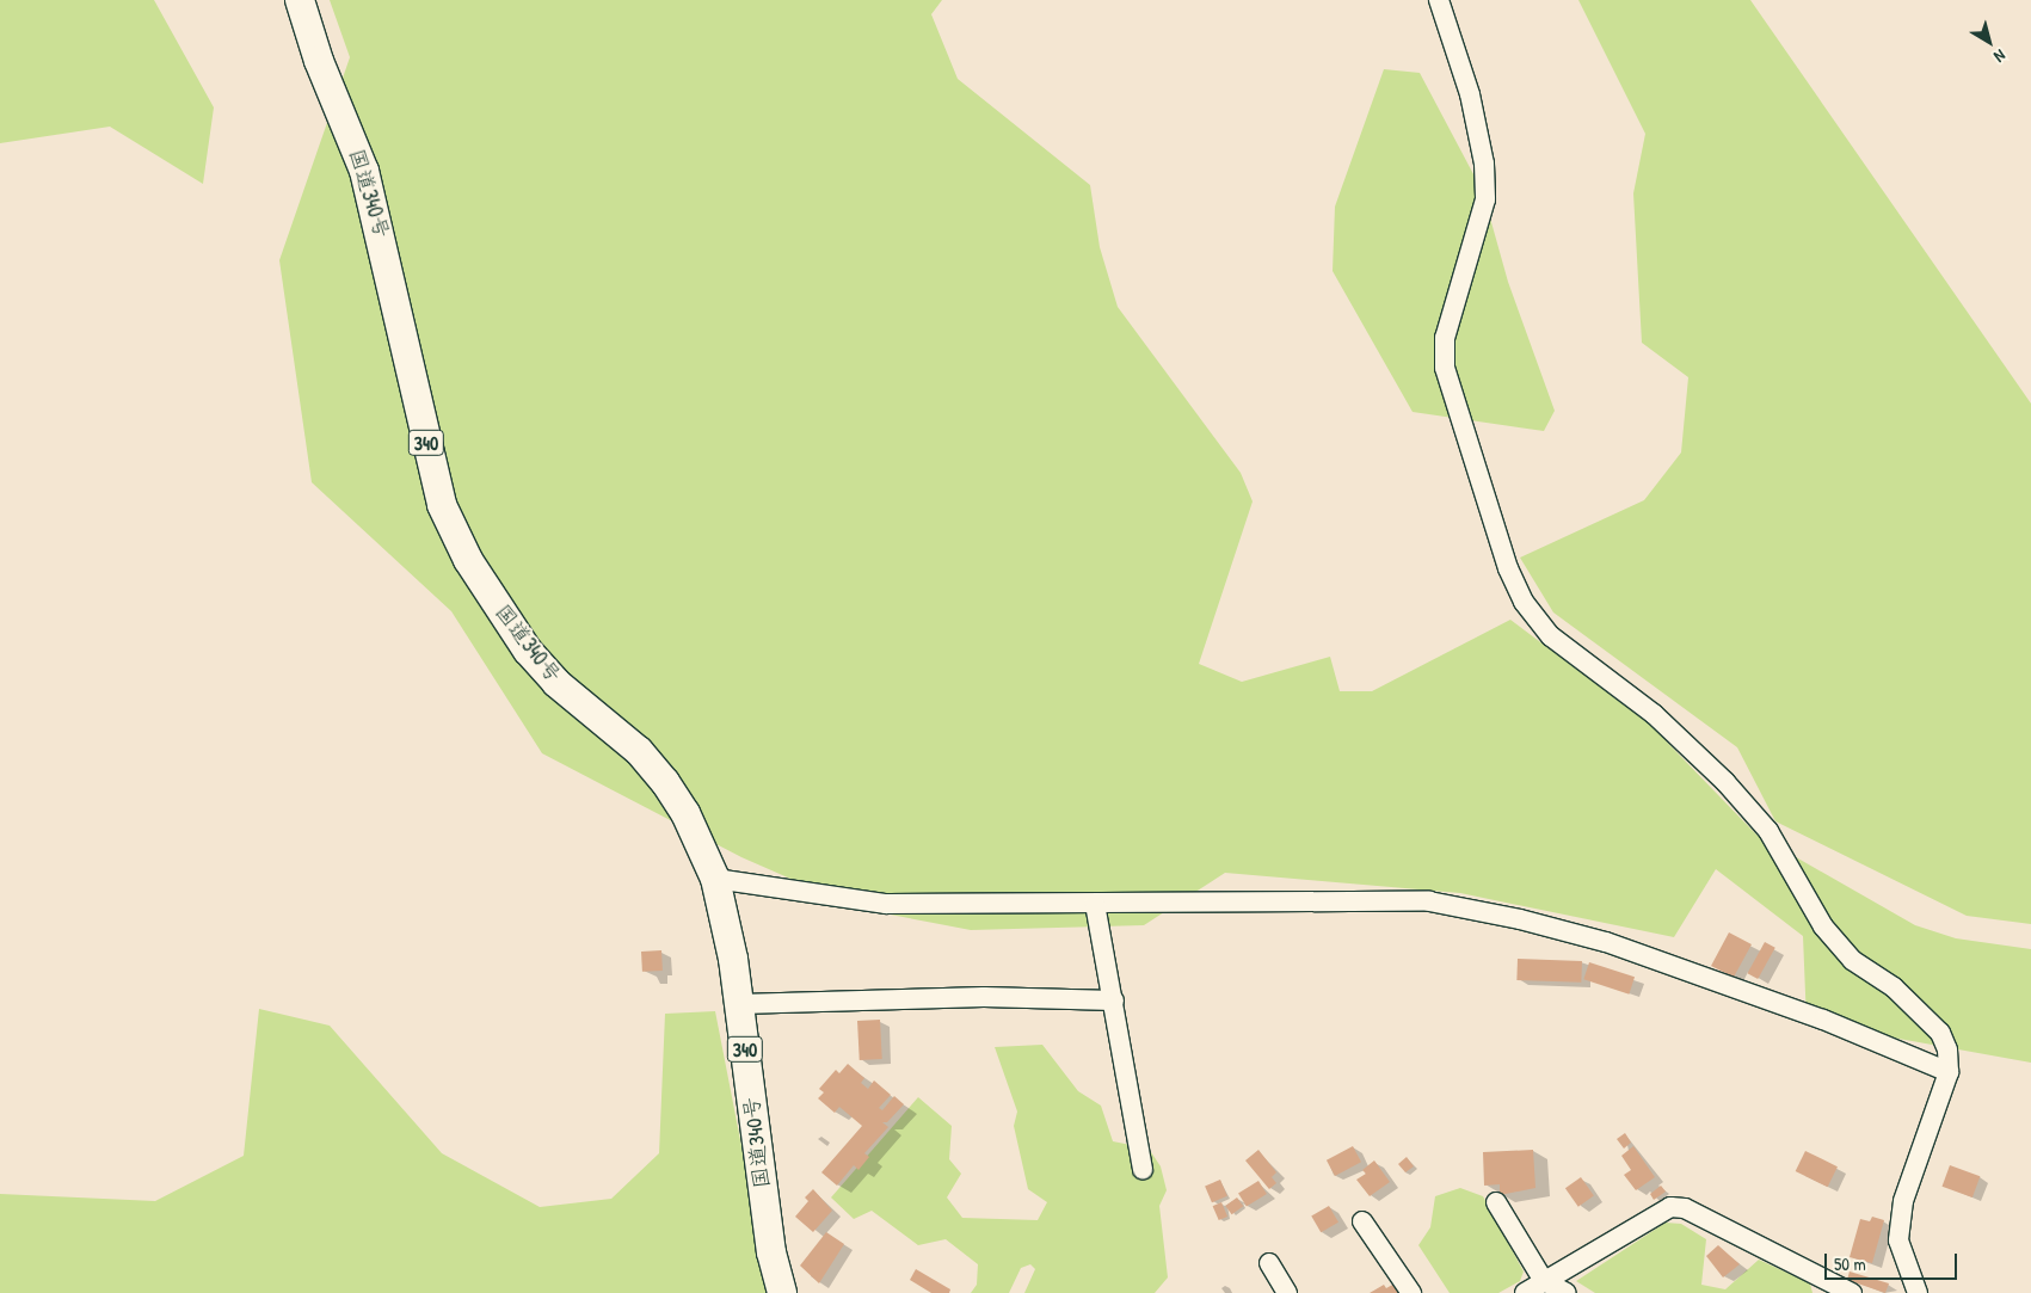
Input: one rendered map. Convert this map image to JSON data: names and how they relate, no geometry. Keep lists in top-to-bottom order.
{
  "streets": {
    "highway": ["国道340号", "340"]
  },
  "scale_bar": "50 m",
  "north": "bottom right"
}
